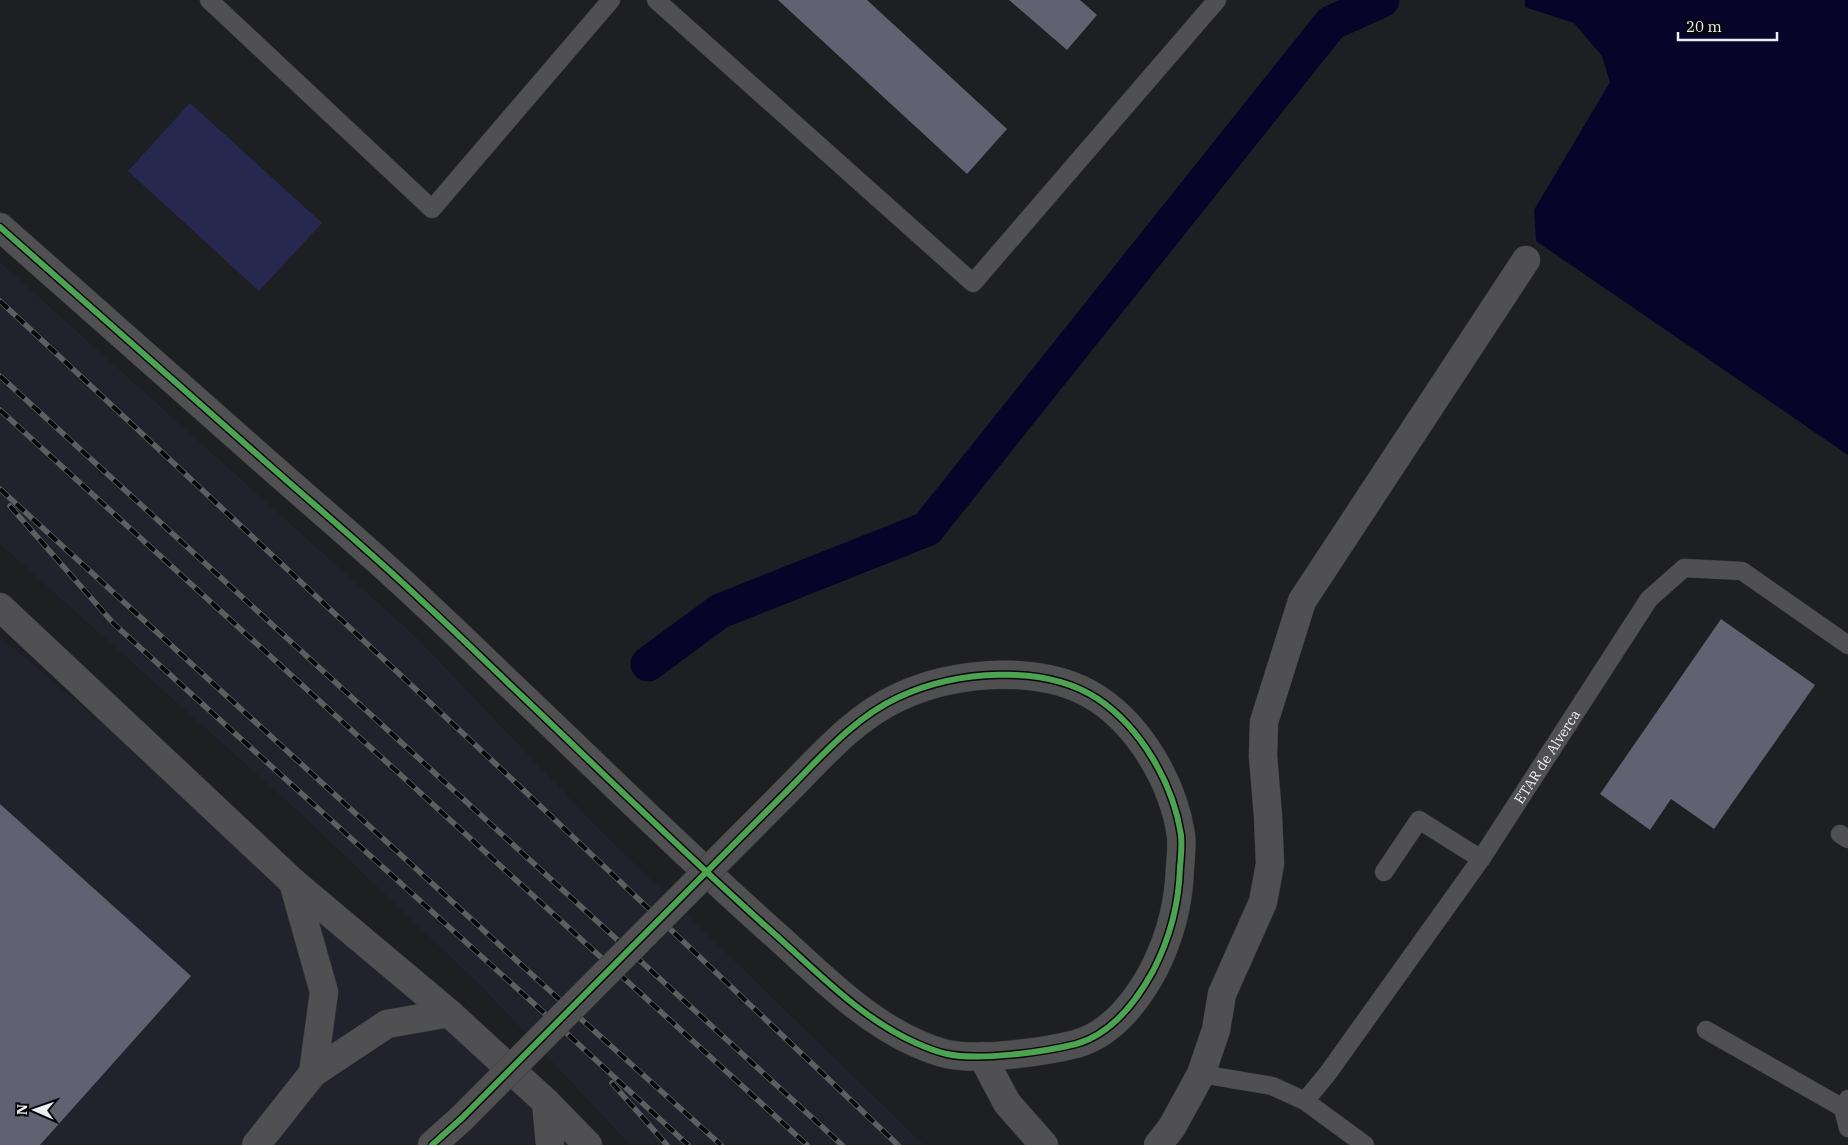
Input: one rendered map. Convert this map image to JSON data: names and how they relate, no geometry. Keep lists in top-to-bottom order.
{
  "streets": {
    "lane": ["ETAR de Alverca"]
  },
  "scale_bar": "20 m",
  "north": "left"
}
